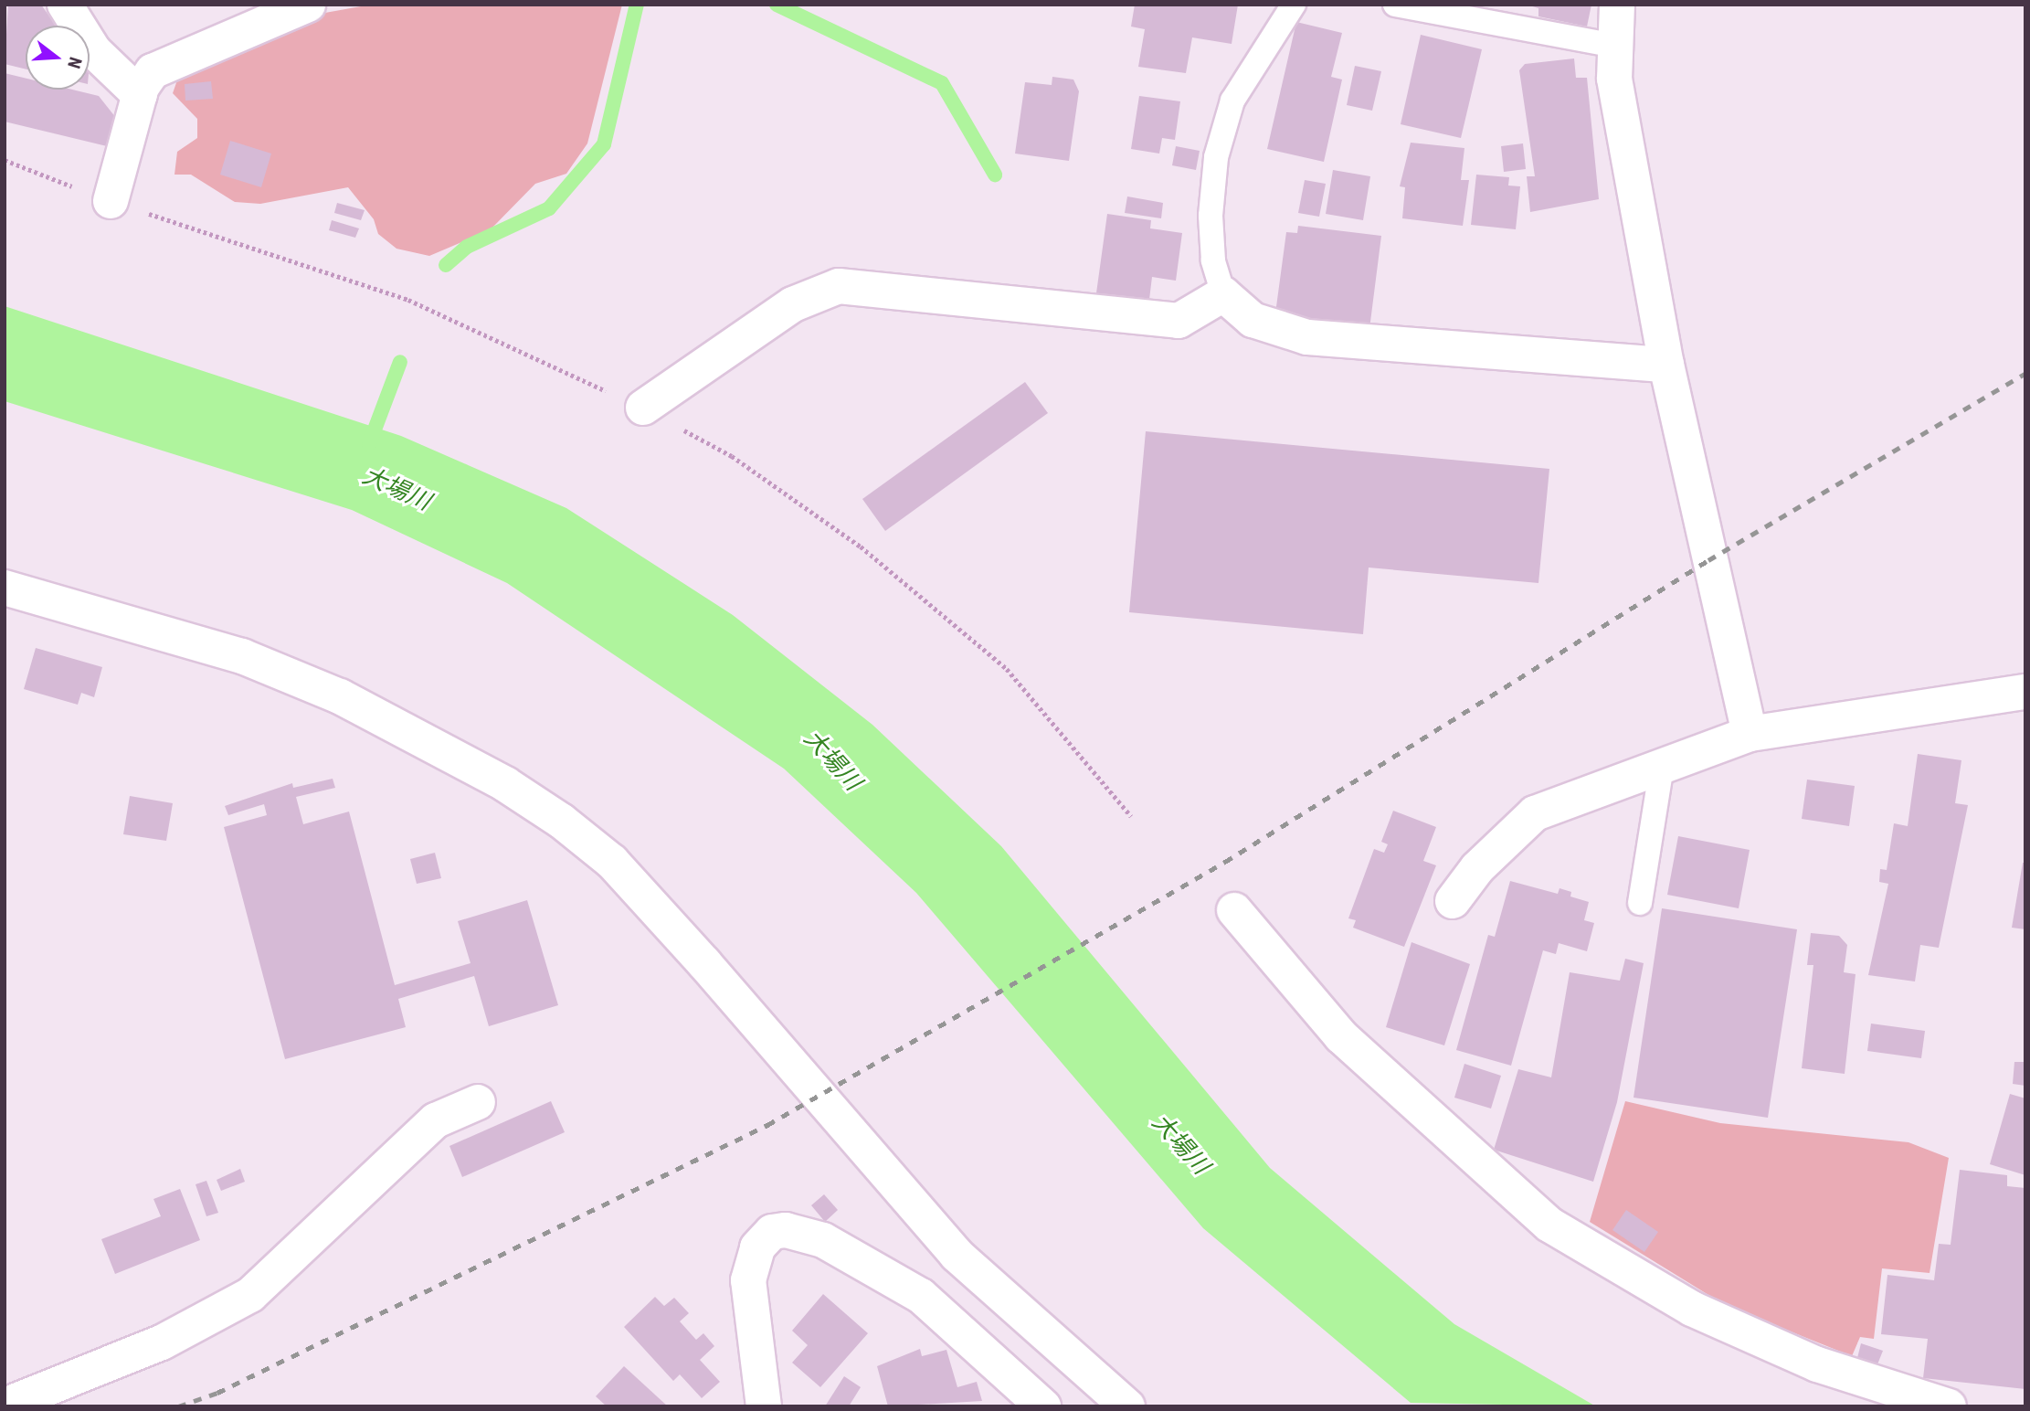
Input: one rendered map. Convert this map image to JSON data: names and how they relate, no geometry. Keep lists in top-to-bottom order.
{
  "water": ["大場川"],
  "north": "right"
}
